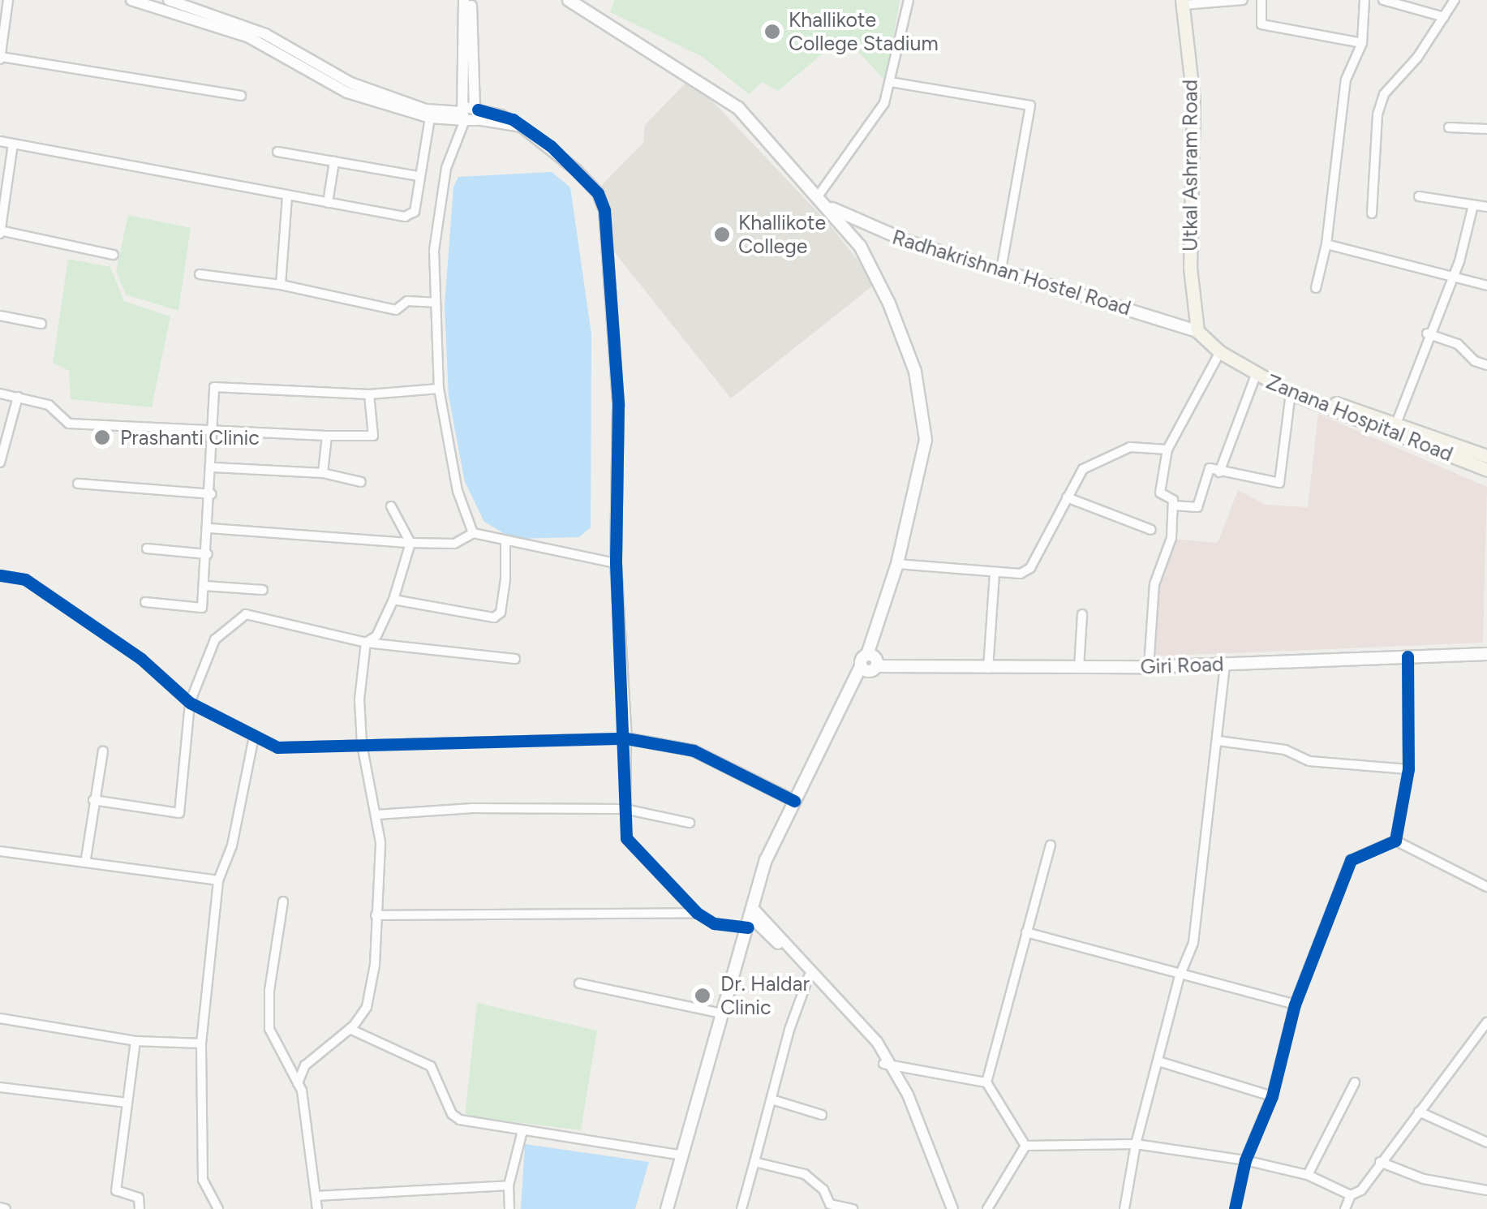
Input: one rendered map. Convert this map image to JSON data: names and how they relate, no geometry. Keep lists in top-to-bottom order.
{
  "streets": {
    "main road": [
      "Utkal Ashram Road",
      "Radhakrishnan Hostel Road",
      "Zanana Hospital Road",
      "Giri Road"
    ]
  },
  "crossings": [
    ["Utkal Ashram Road", "Radhakrishnan Hostel Road"],
    ["Utkal Ashram Road", "Zanana Hospital Road"],
    ["Radhakrishnan Hostel Road", "Zanana Hospital Road"]
  ],
  "places": [
    "Khallikote College Stadium",
    "Khallikote College",
    "Prashanti Clinic",
    "Dr. Haldar Clinic"
  ]
}
